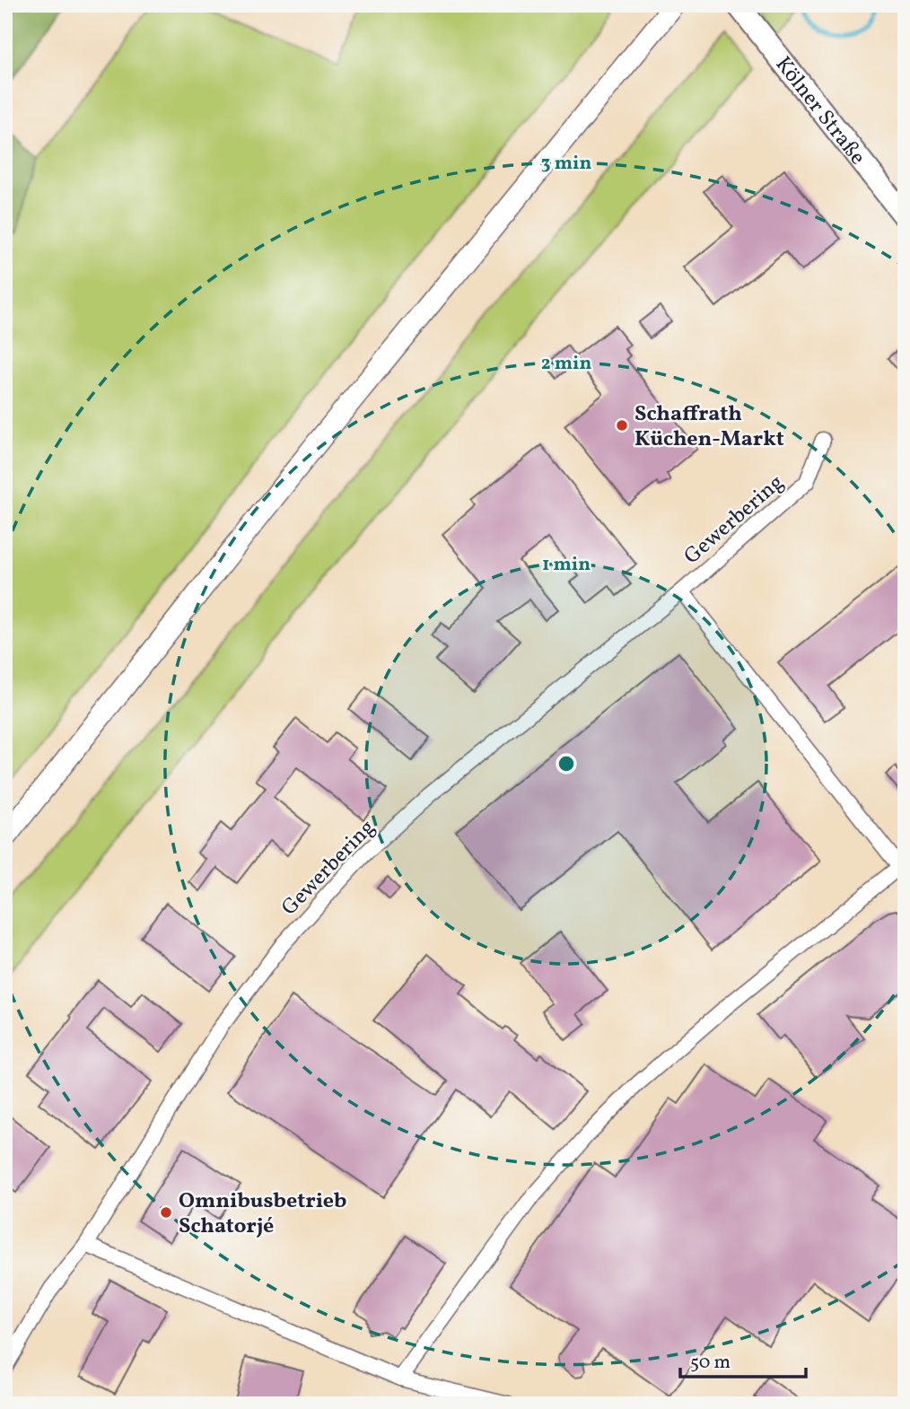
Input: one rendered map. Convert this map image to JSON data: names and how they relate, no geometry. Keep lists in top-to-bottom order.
{
  "streets": {
    "main road": ["Kölner Straße"],
    "street": ["Gewerbering"]
  },
  "places": ["Schaffrath Küchen-Markt", "Omnibusbetrieb Schatorjé"],
  "scale_bar": "50 m",
  "rings": ["3 min", "2 min", "1 min"]
}
